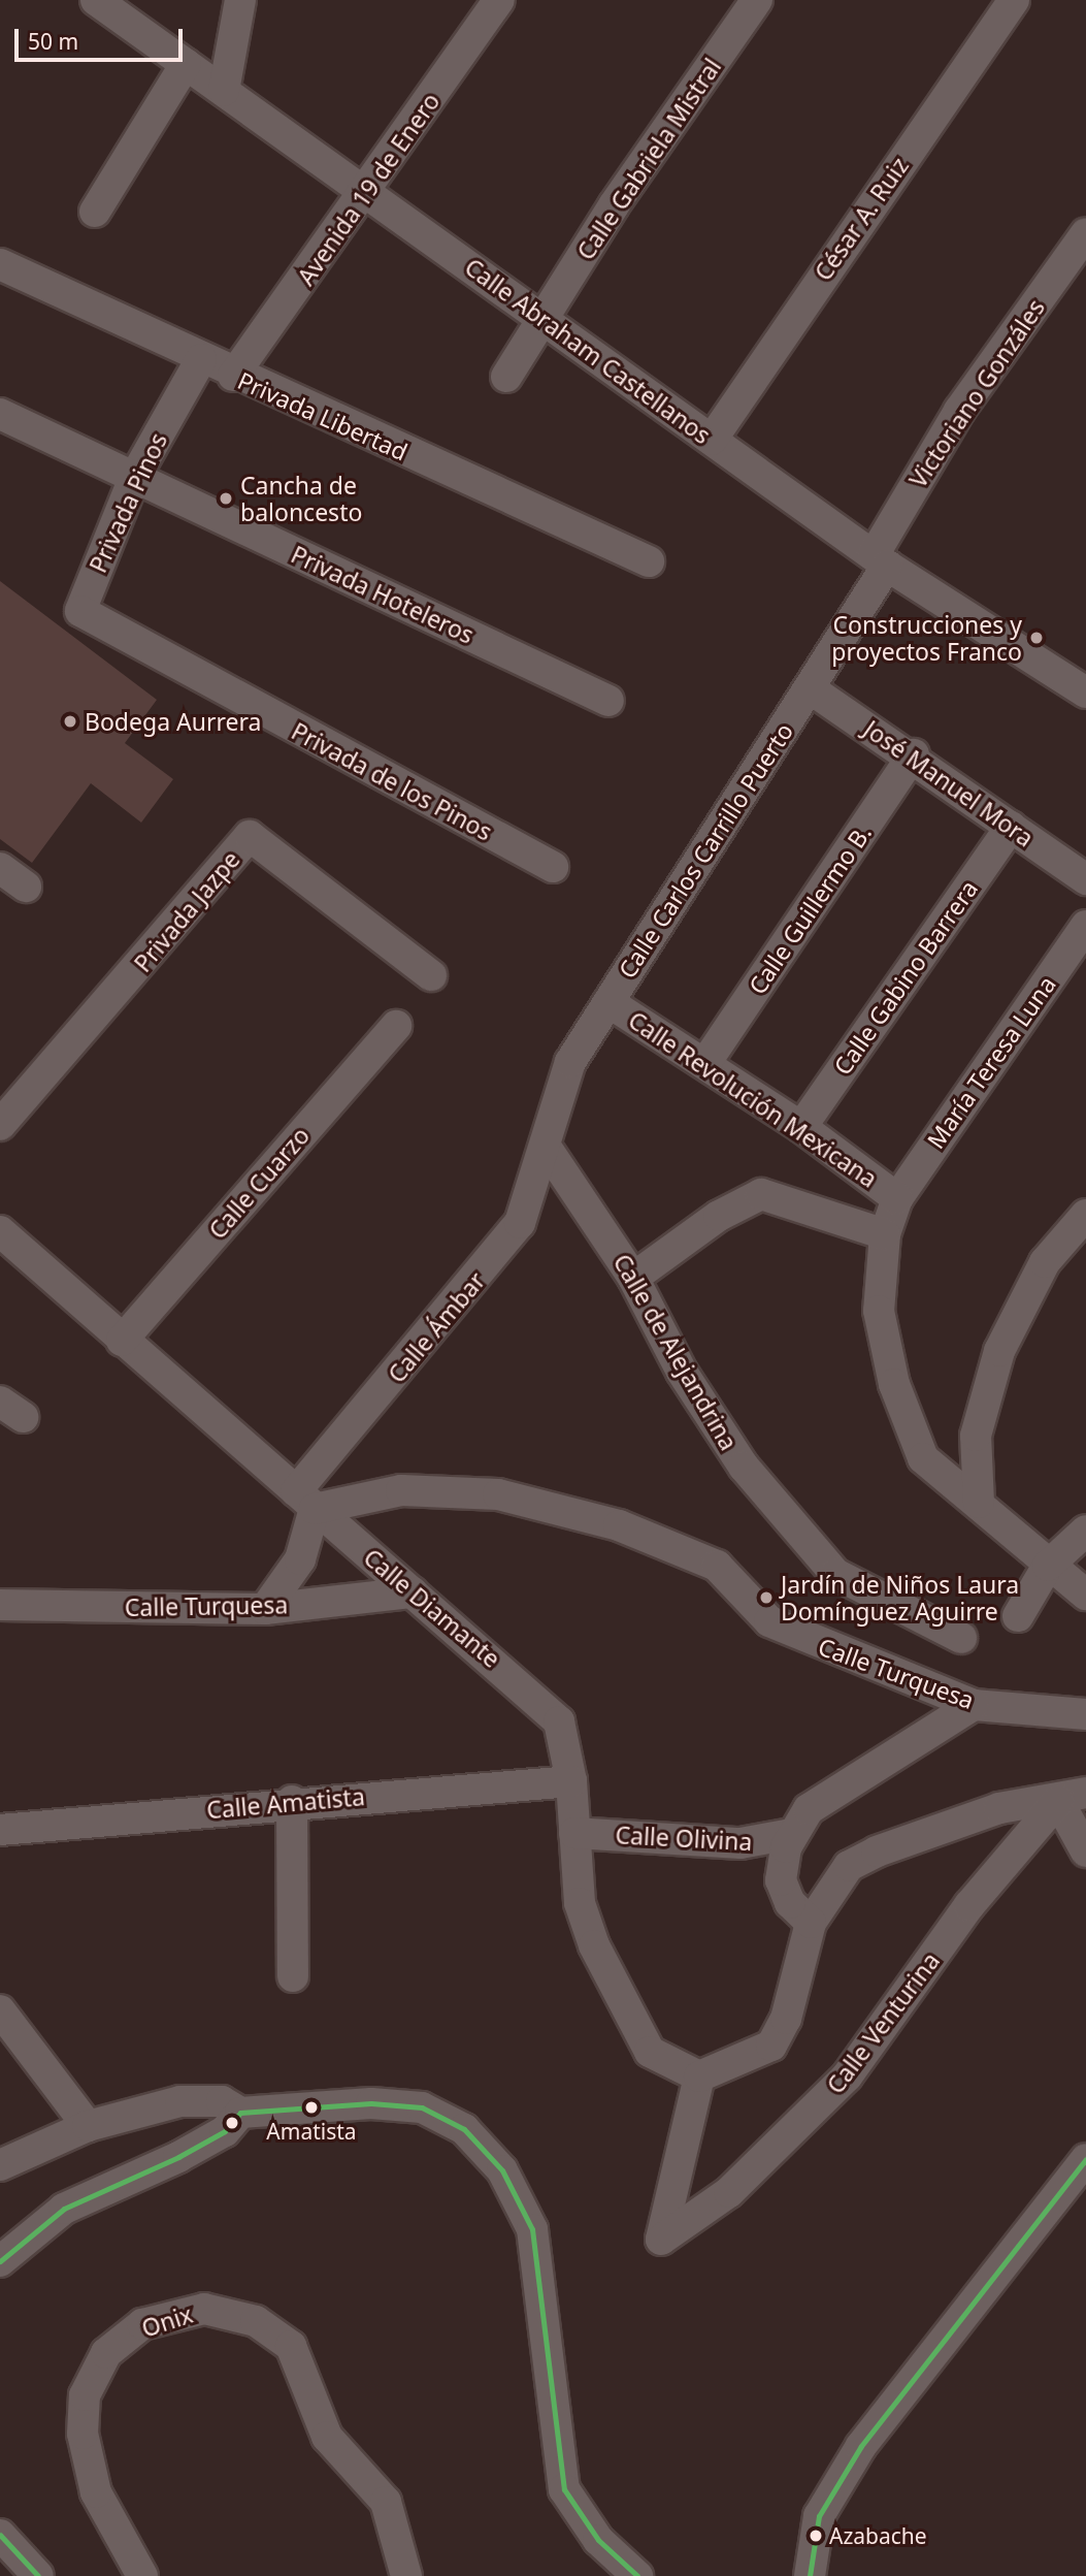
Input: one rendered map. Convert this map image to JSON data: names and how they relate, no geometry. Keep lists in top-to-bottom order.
{
  "streets": {
    "street": [
      "Calle Gabriela Mistral",
      "Avenida 19 de Enero",
      "César A. Ruiz",
      "Calle Abraham Castellanos",
      "Victoriano Gonzáles",
      "Privada Libertad",
      "Privada Pinos",
      "Privada Hoteleros",
      "Privada de los Pinos",
      "José Manuel Mora",
      "Calle Carlos Carrillo Puerto",
      "Calle Guillermo B.",
      "Privada Jazpe",
      "Calle Gabino Barrera",
      "María Teresa Luna",
      "Calle Revolución Mexicana",
      "Calle Cuarzo",
      "Calle Ámbar",
      "Calle de Alejandrina",
      "Calle Turquesa",
      "Calle Diamante",
      "Calle Amatista",
      "Calle Olivina",
      "Calle Venturina",
      "Onix"
    ]
  },
  "crossings": [
    ["Calle Gabriela Mistral", "Calle Abraham Castellanos"],
    ["Avenida 19 de Enero", "Calle Abraham Castellanos"],
    ["Avenida 19 de Enero", "Privada Libertad"],
    ["César A. Ruiz", "Calle Abraham Castellanos"],
    ["Calle Abraham Castellanos", "Victoriano Gonzáles"],
    ["Calle Abraham Castellanos", "Calle Carlos Carrillo Puerto"],
    ["Victoriano Gonzáles", "Calle Carlos Carrillo Puerto"],
    ["Privada Libertad", "Privada Pinos"],
    ["Privada Pinos", "Privada Hoteleros"],
    ["Privada Pinos", "Privada de los Pinos"],
    ["José Manuel Mora", "Calle Carlos Carrillo Puerto"],
    ["José Manuel Mora", "Calle Guillermo B."],
    ["José Manuel Mora", "Calle Gabino Barrera"],
    ["Calle Carlos Carrillo Puerto", "Calle Revolución Mexicana"],
    ["Calle Carlos Carrillo Puerto", "Calle Ámbar"],
    ["Calle Carlos Carrillo Puerto", "Calle de Alejandrina"],
    ["Calle Guillermo B.", "Calle Revolución Mexicana"],
    ["Calle Gabino Barrera", "Calle Revolución Mexicana"],
    ["María Teresa Luna", "Calle Revolución Mexicana"],
    ["Calle Cuarzo", "Calle Diamante"],
    ["Calle Ámbar", "Calle de Alejandrina"],
    ["Calle Ámbar", "Calle Turquesa"],
    ["Calle Ámbar", "Calle Diamante"],
    ["Calle Turquesa", "Calle Diamante"],
    ["Calle Diamante", "Calle Amatista"],
    ["Calle Diamante", "Calle Olivina"],
    ["Calle Diamante", "Calle Venturina"]
  ],
  "places": [
    "Cancha de baloncesto",
    "Construcciones y proyectos Franco",
    "Bodega Aurrera",
    "Jardín de Niños Laura Domínguez Aguirre",
    "Amatista",
    "Azabache"
  ],
  "scale_bar": "50 m"
}
